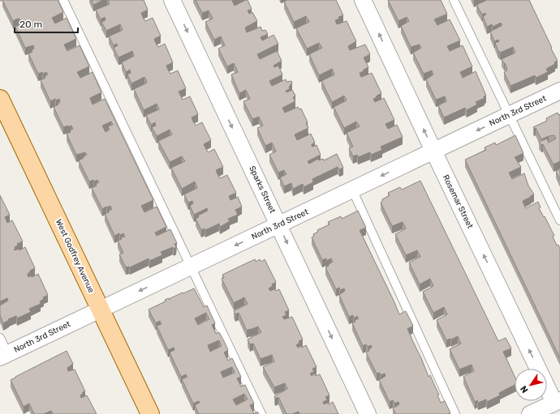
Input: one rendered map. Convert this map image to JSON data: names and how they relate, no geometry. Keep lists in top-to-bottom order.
{
  "streets": {
    "main road": ["West Godfrey Avenue"],
    "street": ["North 3rd Street", "Sparks Street", "Rosemar Street"]
  },
  "crossings": [
    ["North 3rd Street", "Sparks Street"],
    ["North 3rd Street", "Rosemar Street"],
    ["North 3rd Street", "West Godfrey Avenue"]
  ],
  "one_way": ["North 3rd Street", "Sparks Street", "Rosemar Street"],
  "scale_bar": "20 m",
  "north": "bottom left"
}
